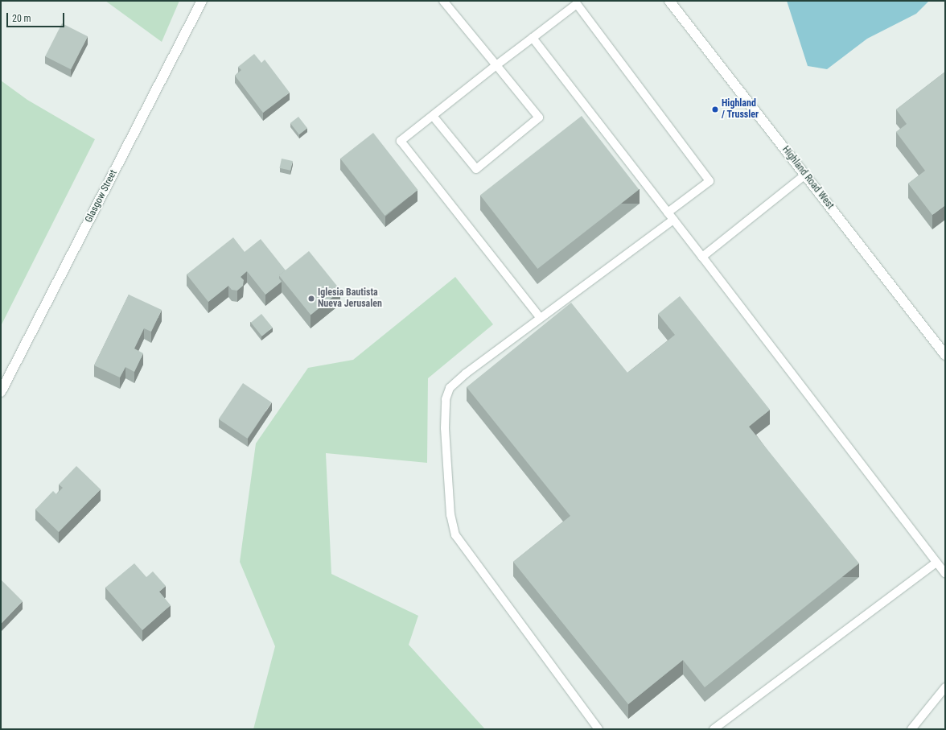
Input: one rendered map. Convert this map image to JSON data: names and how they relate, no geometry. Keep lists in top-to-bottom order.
{
  "streets": {
    "main road": ["Highland Road West", "Glasgow Street"]
  },
  "places": ["Highland / Trussler", "Iglesia Bautista Nueva Jerusalen"],
  "scale_bar": "20 m"
}
